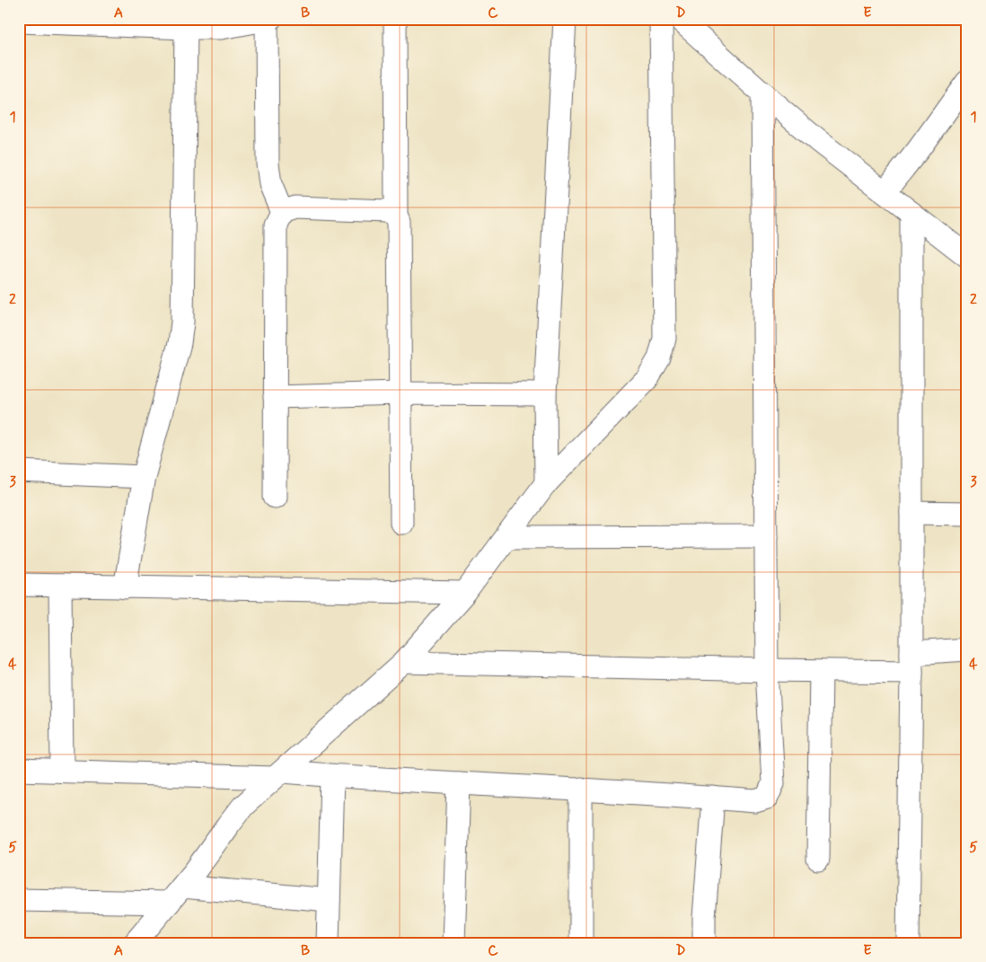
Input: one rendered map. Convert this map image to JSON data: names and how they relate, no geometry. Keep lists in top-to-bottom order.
{
  "grid": {
    "columns": [
      "A",
      "B",
      "C",
      "D",
      "E"
    ],
    "rows": [
      "1",
      "2",
      "3",
      "4",
      "5"
    ]
  }
}
